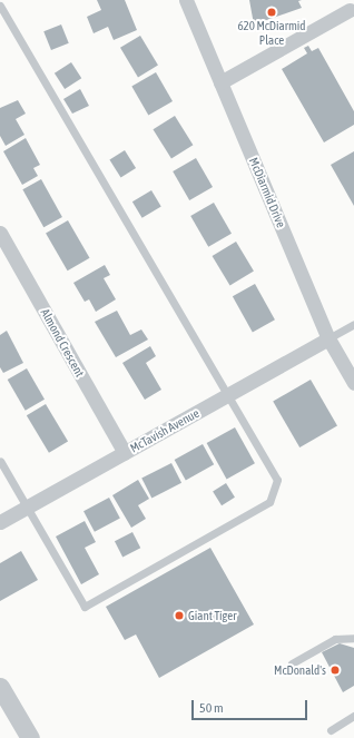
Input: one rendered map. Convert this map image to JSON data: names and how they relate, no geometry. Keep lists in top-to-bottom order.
{
  "streets": {
    "street": ["McDiarmid Drive", "Almond Crescent", "McTavish Avenue"]
  },
  "crossings": [
    ["McDiarmid Drive", "McTavish Avenue"],
    ["Almond Crescent", "McTavish Avenue"]
  ],
  "places": ["620 McDiarmid Place", "Giant Tiger", "McDonald's"],
  "scale_bar": "50 m"
}
